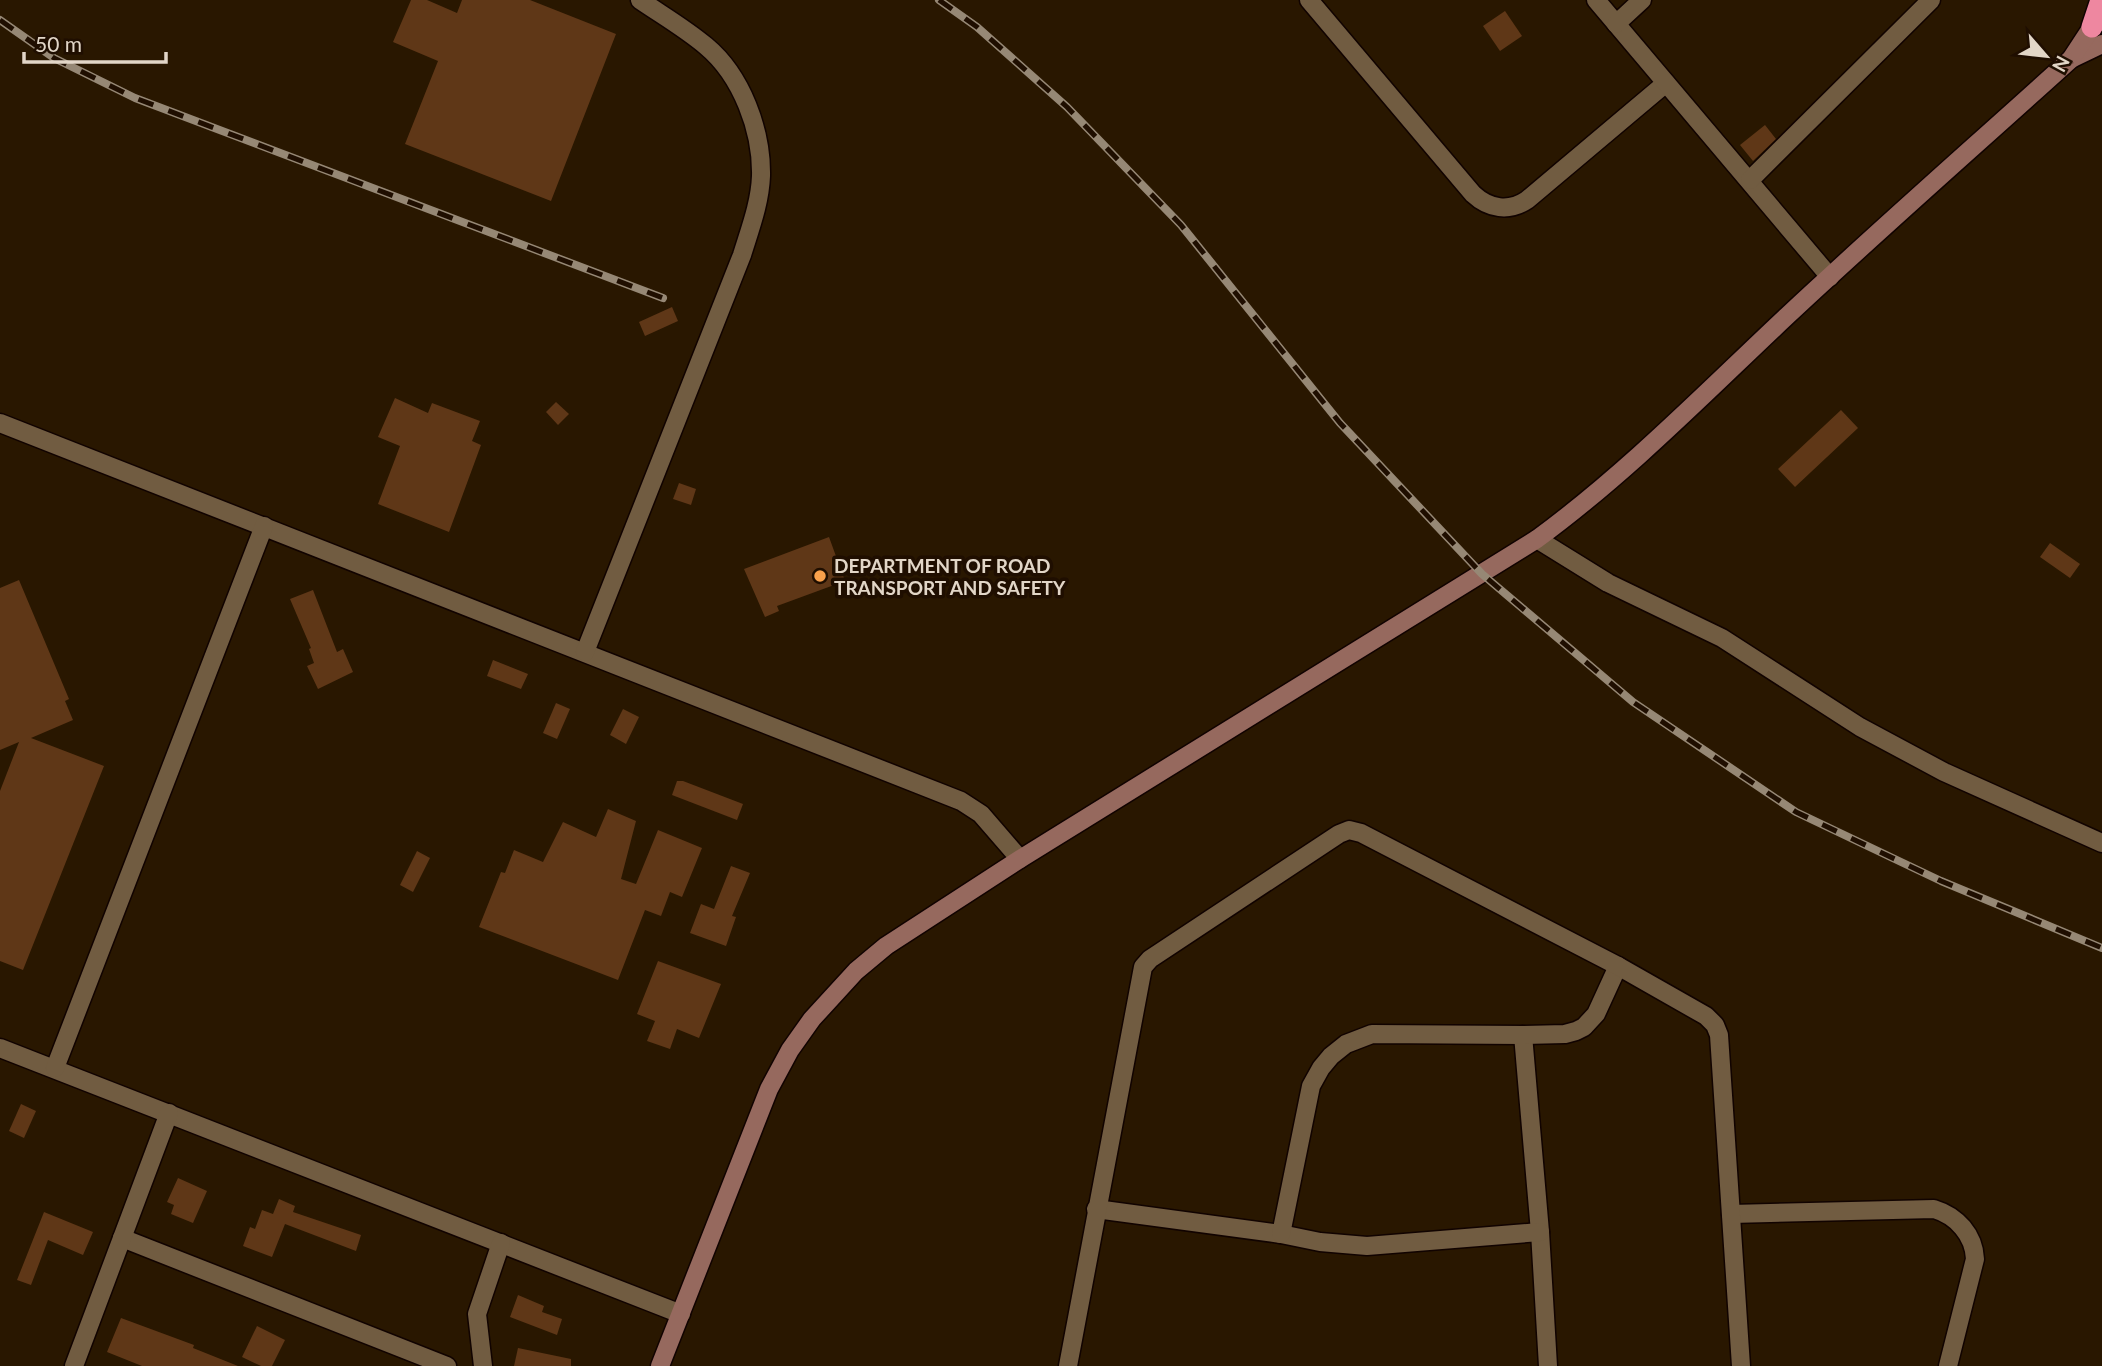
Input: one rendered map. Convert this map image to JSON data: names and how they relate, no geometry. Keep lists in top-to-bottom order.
{
  "places": ["DEPARTMENT OF ROAD TRANSPORT AND SAFETY"],
  "scale_bar": "50 m",
  "north": "bottom right"
}
